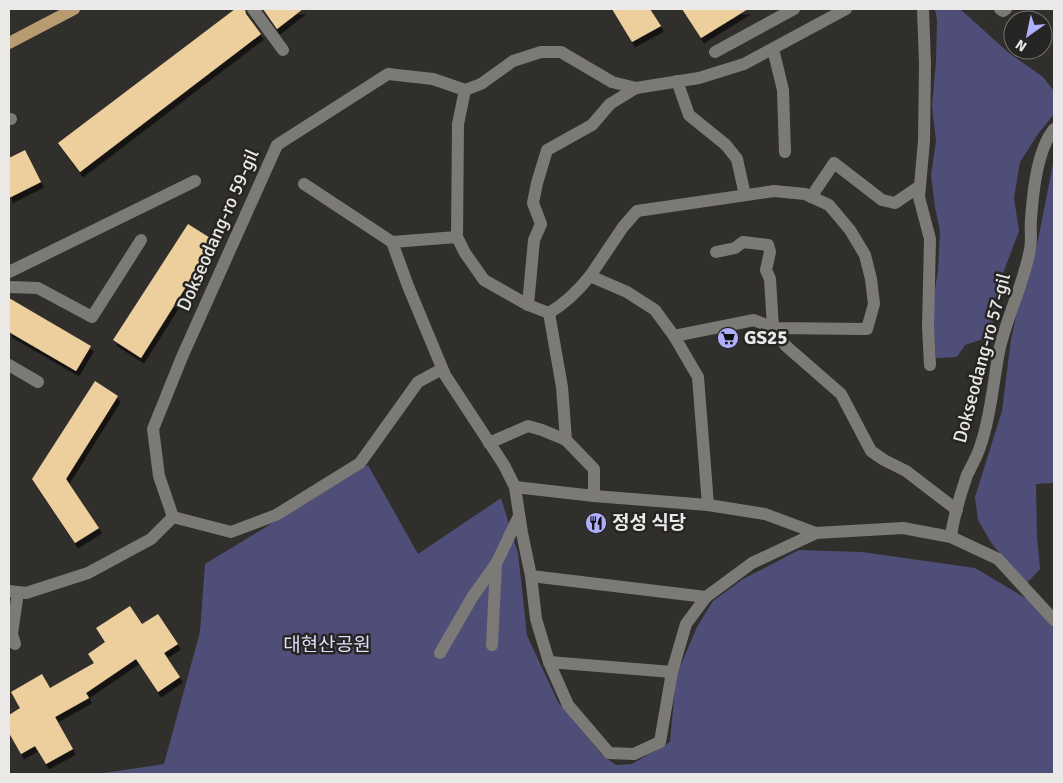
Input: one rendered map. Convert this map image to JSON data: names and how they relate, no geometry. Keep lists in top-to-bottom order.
{
  "streets": {
    "street": ["Dokseodang-ro 59-gil", "Dokseodang-ro 57-gil"]
  },
  "parks": ["대현산공원"],
  "places": {
    "supermarket": ["GS25"],
    "restaurant": ["정성 식당"]
  },
  "north": "bottom left"
}
